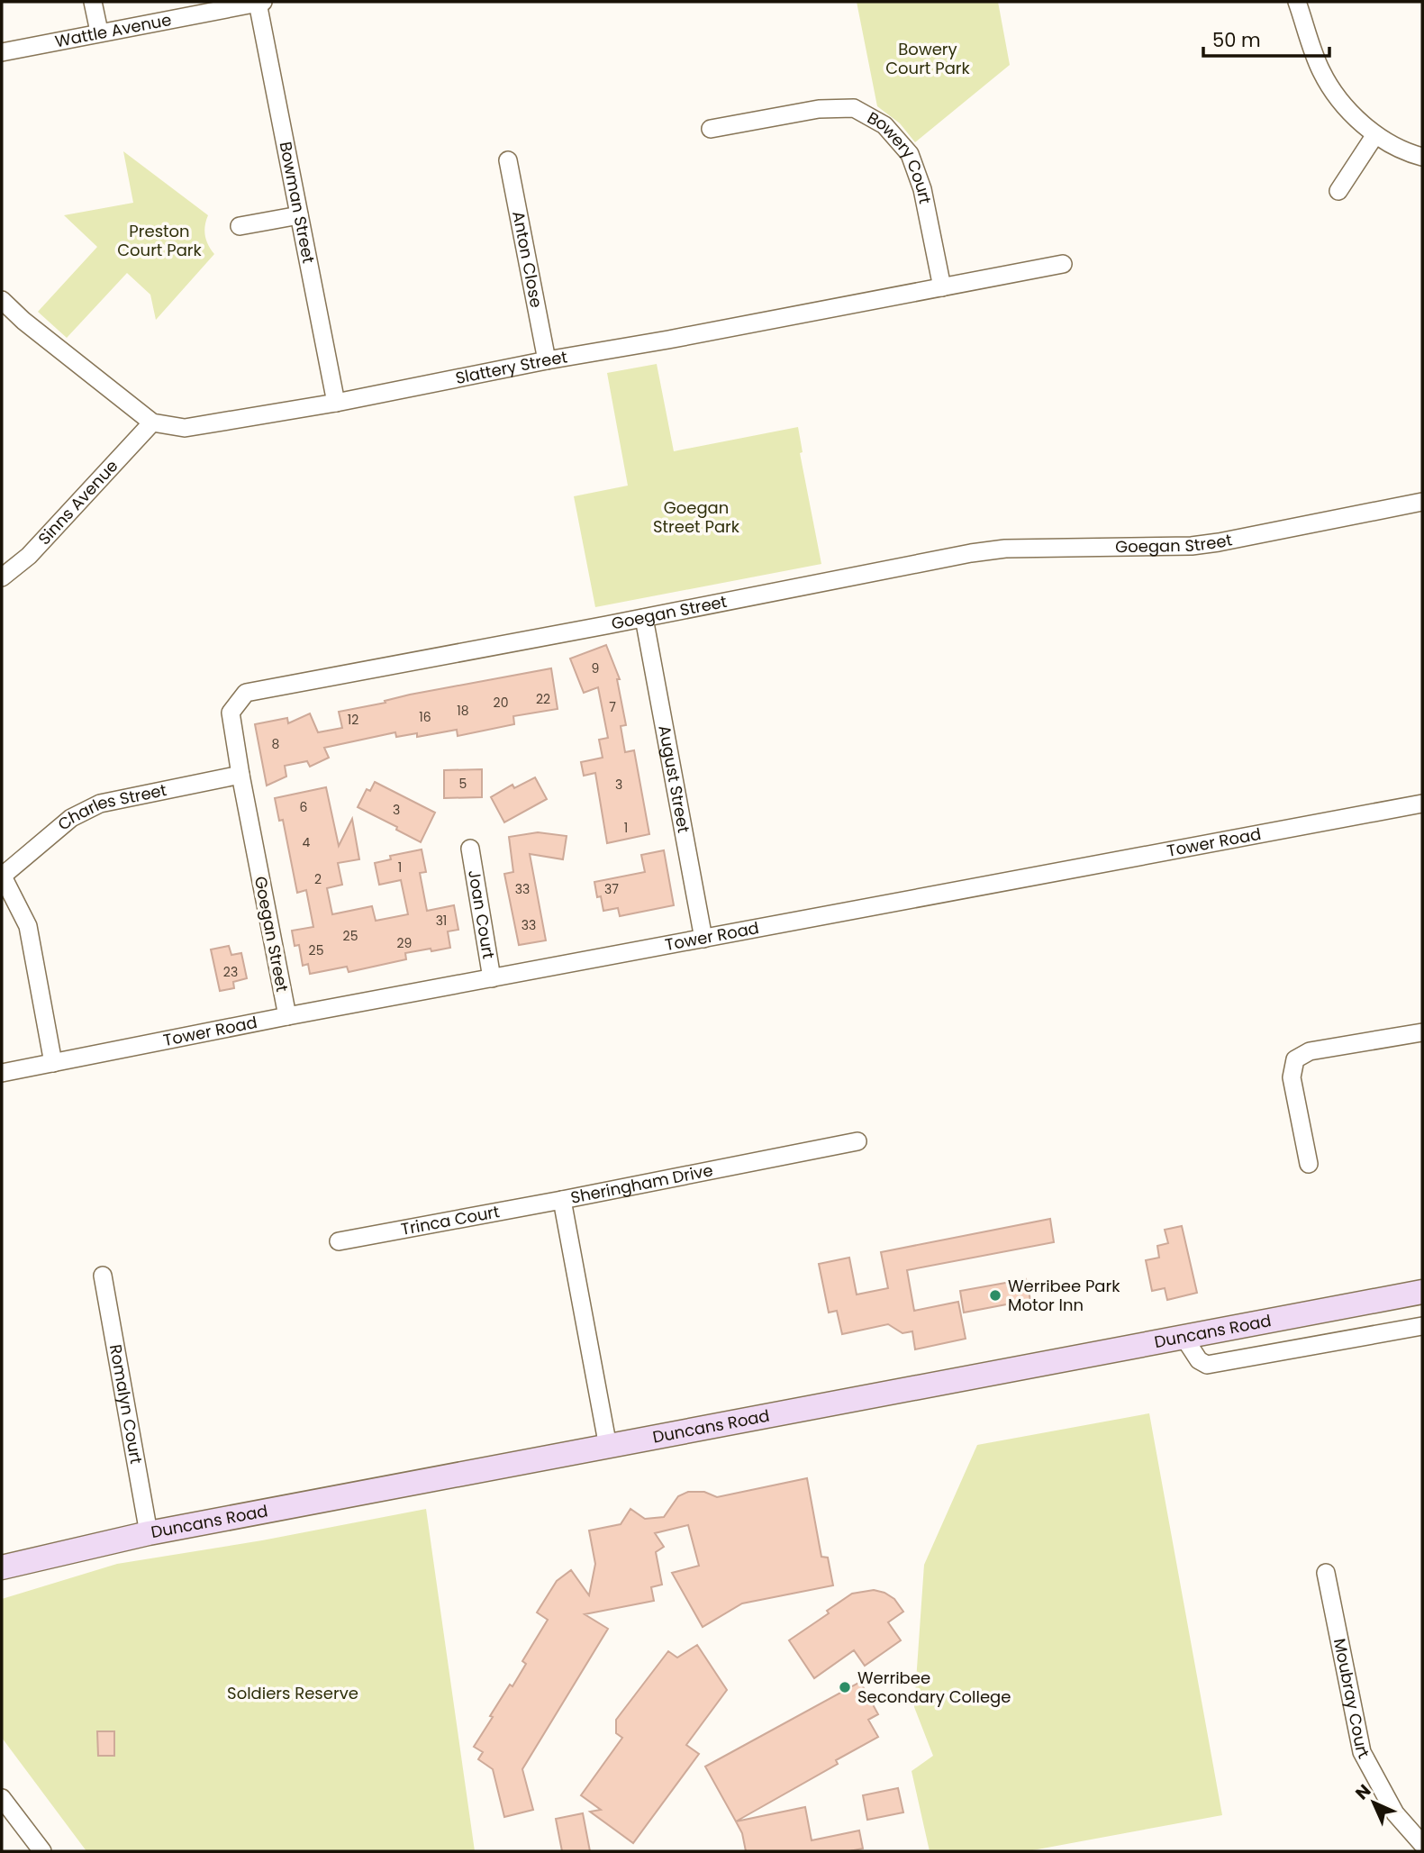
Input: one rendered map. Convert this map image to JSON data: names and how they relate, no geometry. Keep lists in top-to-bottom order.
{
  "streets": {
    "main road": ["Duncans Road"],
    "street": [
      "Wattle Avenue",
      "Bowery Court",
      "Bowman Street",
      "Anton Close",
      "Slattery Street",
      "Sinns Avenue",
      "Goegan Street",
      "August Street",
      "Charles Street",
      "Tower Road",
      "Joan Court",
      "Sheringham Drive",
      "Trinca Court",
      "Romalyn Court",
      "Moubray Court"
    ]
  },
  "crossings": [
    ["Wattle Avenue", "Bowman Street"],
    ["Bowery Court", "Slattery Street"],
    ["Bowman Street", "Slattery Street"],
    ["Anton Close", "Slattery Street"],
    ["Slattery Street", "Sinns Avenue"],
    ["Goegan Street", "August Street"],
    ["Goegan Street", "Charles Street"],
    ["Goegan Street", "Tower Road"],
    ["August Street", "Tower Road"],
    ["Tower Road", "Joan Court"],
    ["Sheringham Drive", "Trinca Court"],
    ["Sheringham Drive", "Duncans Road"],
    ["Duncans Road", "Romalyn Court"]
  ],
  "parks": [
    "Bowery Court Park",
    "Preston Court Park",
    "Goegan Street Park",
    "Soldiers Reserve"
  ],
  "places": ["Werribee Park Motor Inn", "Werribee Secondary College"],
  "house_numbers": [
    "9",
    "22",
    "20",
    "7",
    "18",
    "16",
    "12",
    "8",
    "5",
    "3",
    "6",
    "3",
    "1",
    "4",
    "1",
    "2",
    "33",
    "37",
    "31",
    "33",
    "25",
    "29",
    "25",
    "23"
  ],
  "scale_bar": "50 m",
  "north": "top left"
}
